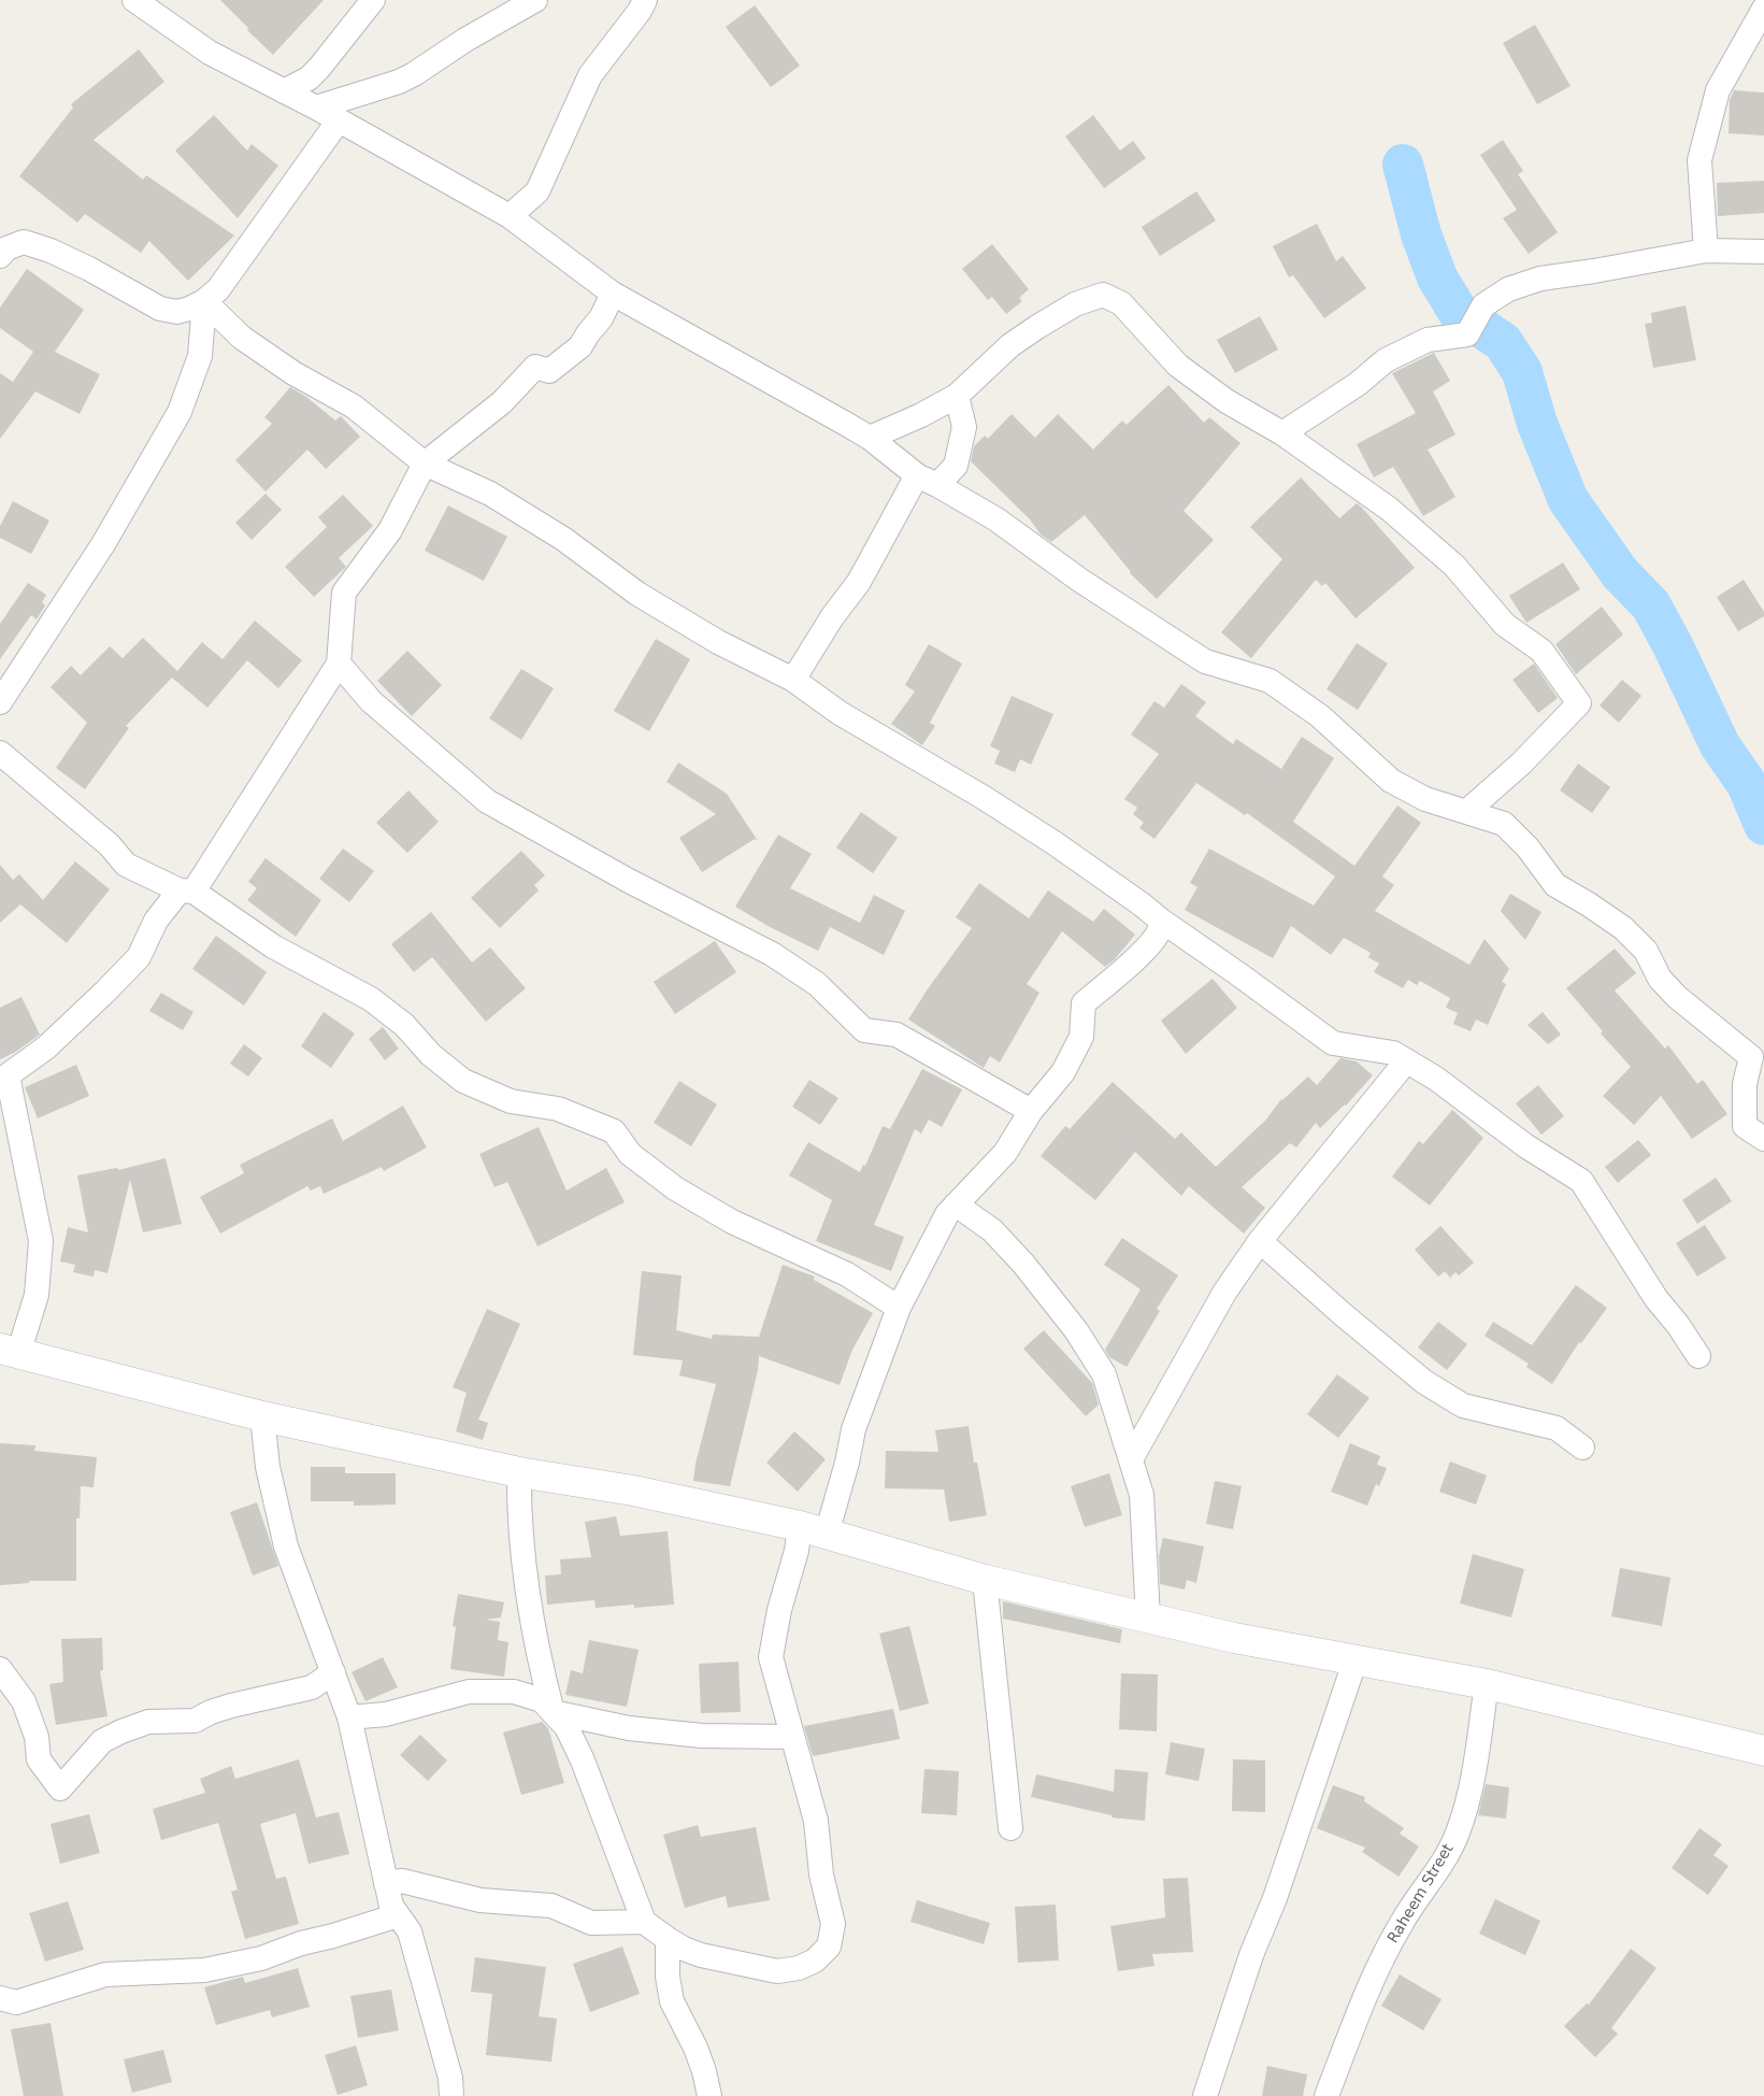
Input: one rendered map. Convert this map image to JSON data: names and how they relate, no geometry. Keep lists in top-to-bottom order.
{
  "streets": {
    "street": ["Raheem Street"]
  }
}
